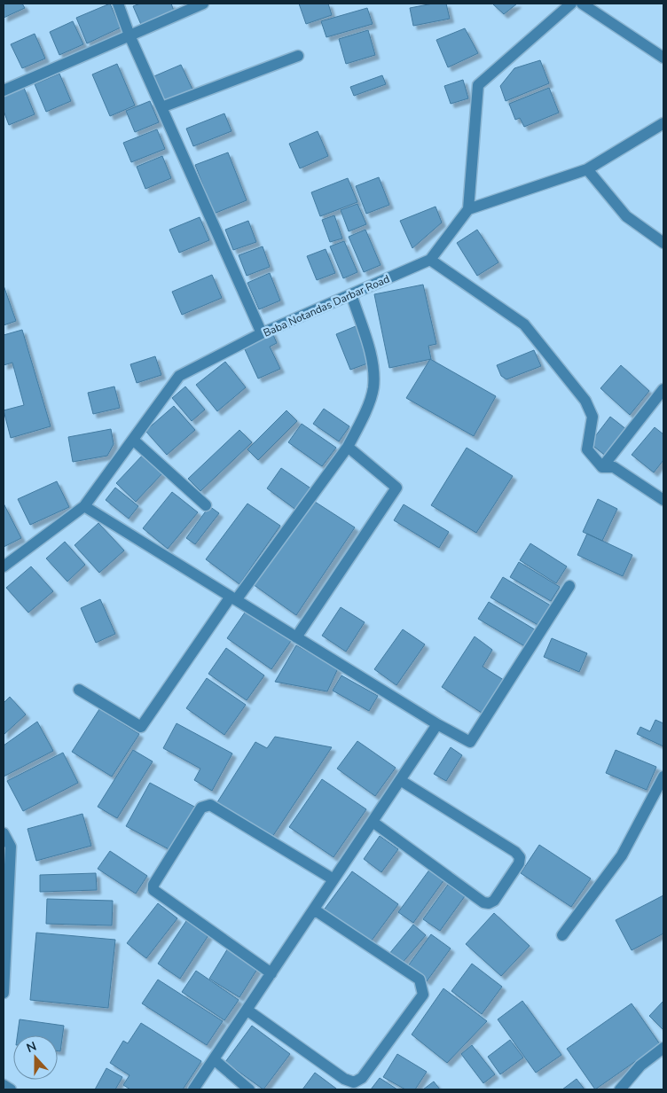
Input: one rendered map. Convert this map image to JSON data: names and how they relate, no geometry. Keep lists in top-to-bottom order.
{
  "streets": {
    "street": ["Baba Notandas Darbar Road"]
  },
  "north": "top"
}
